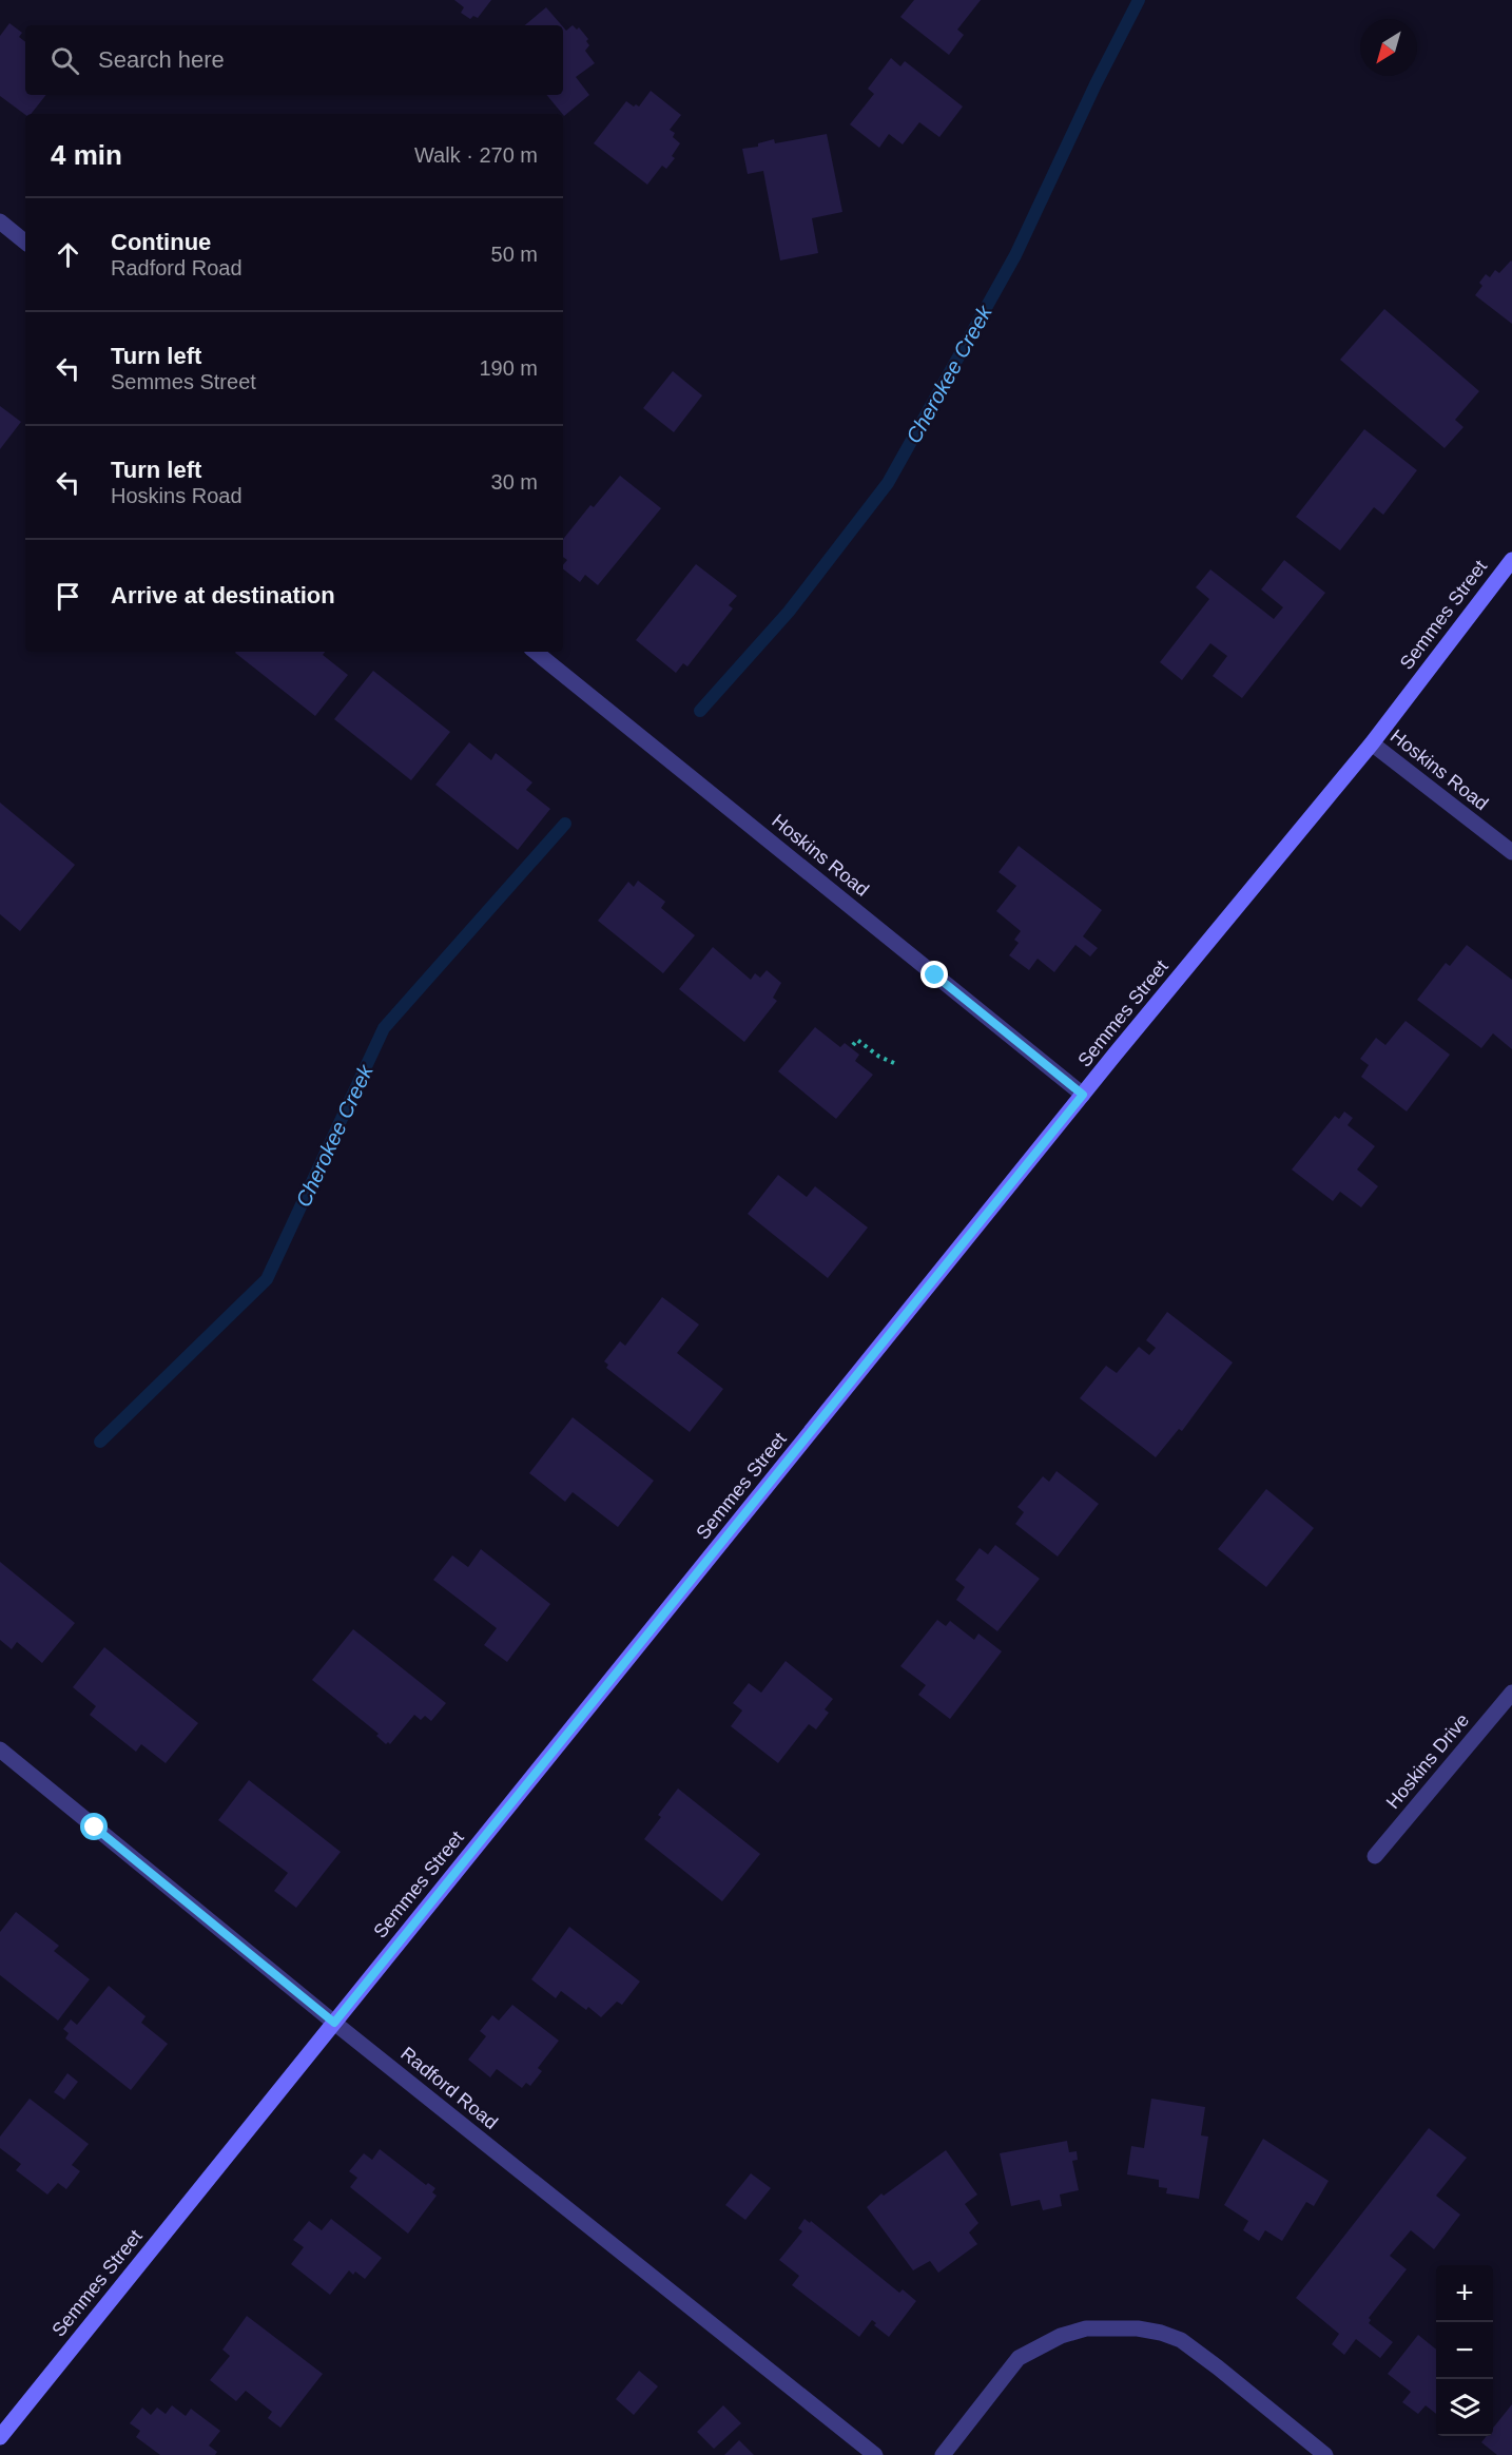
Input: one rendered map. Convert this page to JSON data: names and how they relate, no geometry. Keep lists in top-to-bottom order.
{
  "streets": {
    "main road": ["Semmes Street"],
    "street": ["Hoskins Road", "Hoskins Drive", "Radford Road"]
  },
  "crossings": [
    ["Semmes Street", "Hoskins Road"],
    ["Semmes Street", "Radford Road"]
  ],
  "water": ["Cherokee Creek"],
  "north": "bottom left",
  "page": {
    "search": "Search here",
    "heading": ["4 min", "Walk · 270 m"],
    "list": [
      ["Continue", "Radford Road", "50 m"],
      ["Turn left", "Semmes Street", "190 m"],
      ["Turn left", "Hoskins Road", "30 m"],
      "Arrive at destination"
    ],
    "map_buttons": ["+", "−"]
  }
}
